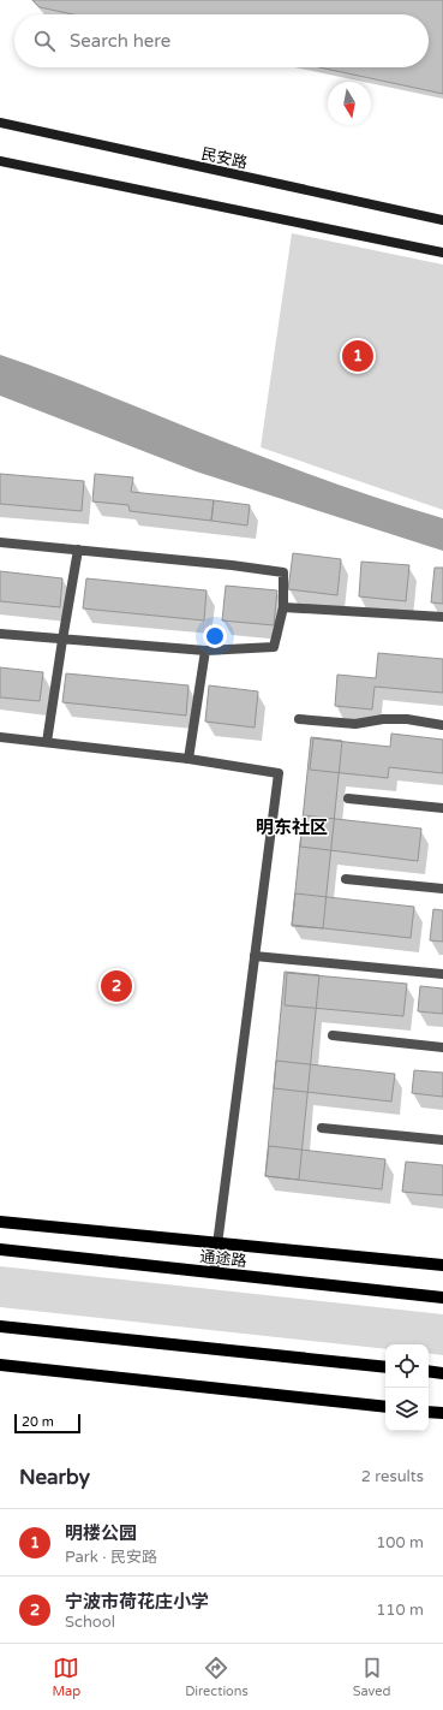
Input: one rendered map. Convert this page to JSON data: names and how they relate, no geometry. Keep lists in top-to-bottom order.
{
  "streets": {
    "main road": ["民安路", "通途路"]
  },
  "districts": ["明东社区"],
  "scale_bar": "20 m",
  "north": "bottom",
  "page": {
    "search": "Search here",
    "pins": ["1", "2"],
    "scale": "20 m",
    "heading": ["Nearby", "2 results"],
    "list": [
      {
        "mark": "1",
        "name": "明楼公园",
        "note": "Park · 民安路",
        "value": "100 m"
      },
      {
        "mark": "2",
        "name": "宁波市荷花庄小学",
        "note": "School",
        "value": "110 m"
      }
    ],
    "nav": ["Map", "Directions", "Saved"]
  }
}
